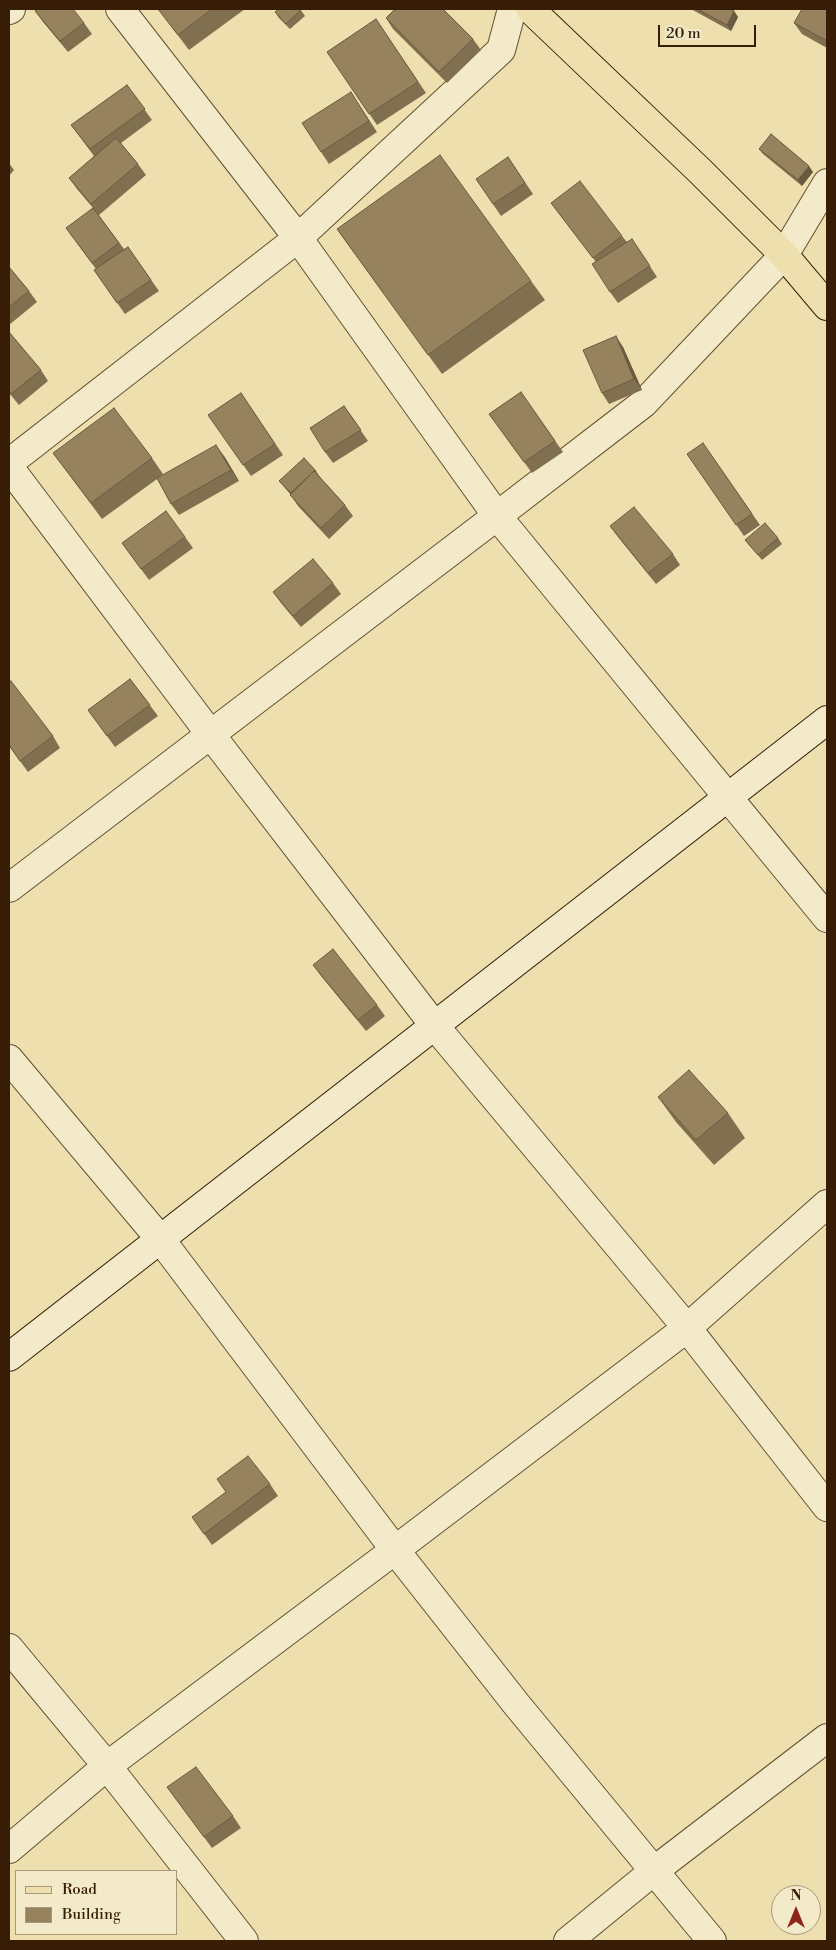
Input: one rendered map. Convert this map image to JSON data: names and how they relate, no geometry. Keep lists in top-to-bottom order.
{
  "legend": ["Road", "Building"],
  "scale_bar": "20 m",
  "north": "top"
}
